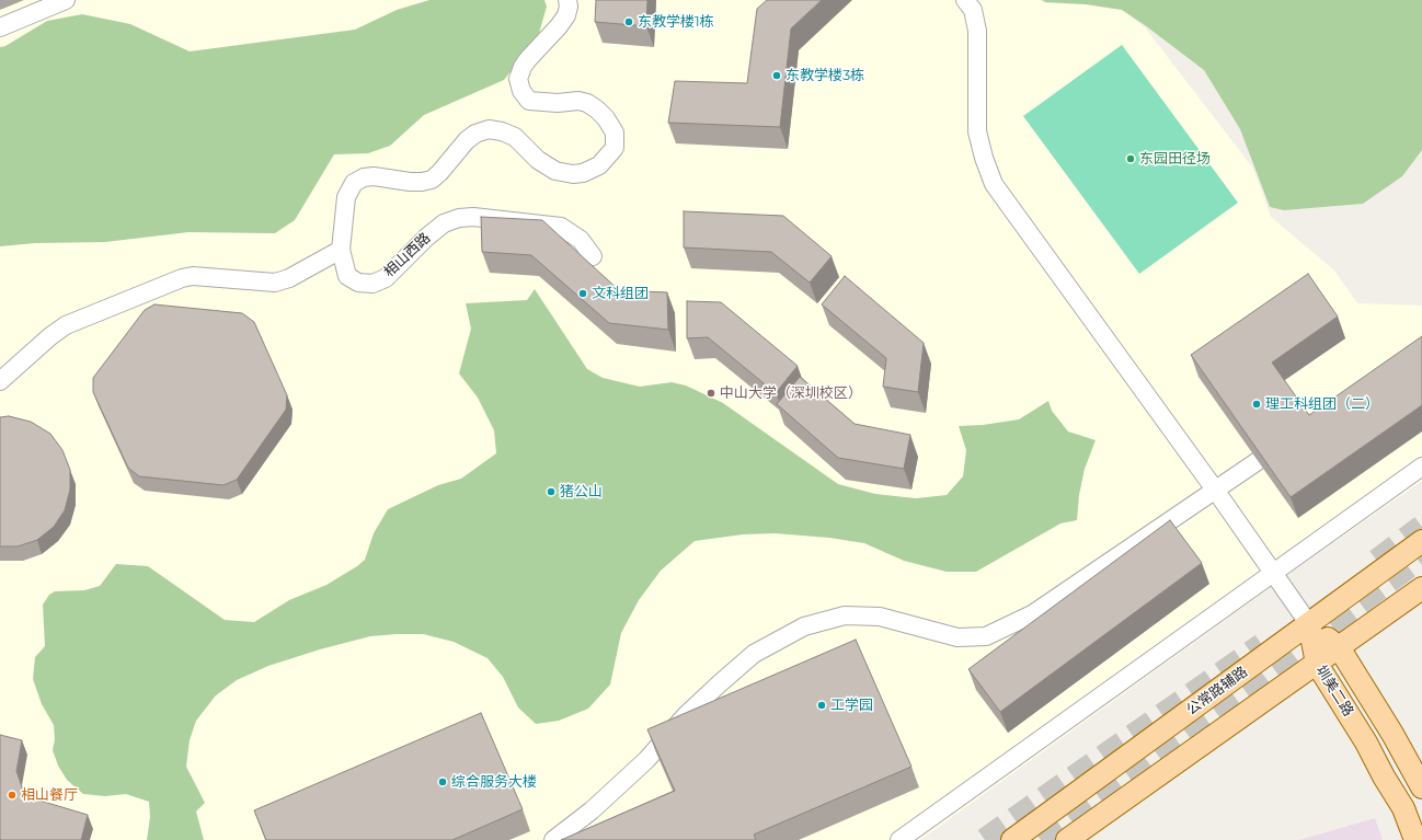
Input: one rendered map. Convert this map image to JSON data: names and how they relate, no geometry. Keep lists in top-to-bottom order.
{
  "streets": {
    "main road": ["公常路辅路", "圳美二路"],
    "lane": ["相山西路"]
  },
  "crossings": [
    ["公常路辅路", "圳美二路"]
  ],
  "places": [
    "东教学楼1栋",
    "东教学楼3栋",
    "东园田径场",
    "文科组团",
    "中山大学（深圳校区）",
    "理工科组团（二）",
    "猪公山",
    "工学园",
    "综合服务大楼",
    "相山餐厅"
  ]
}
